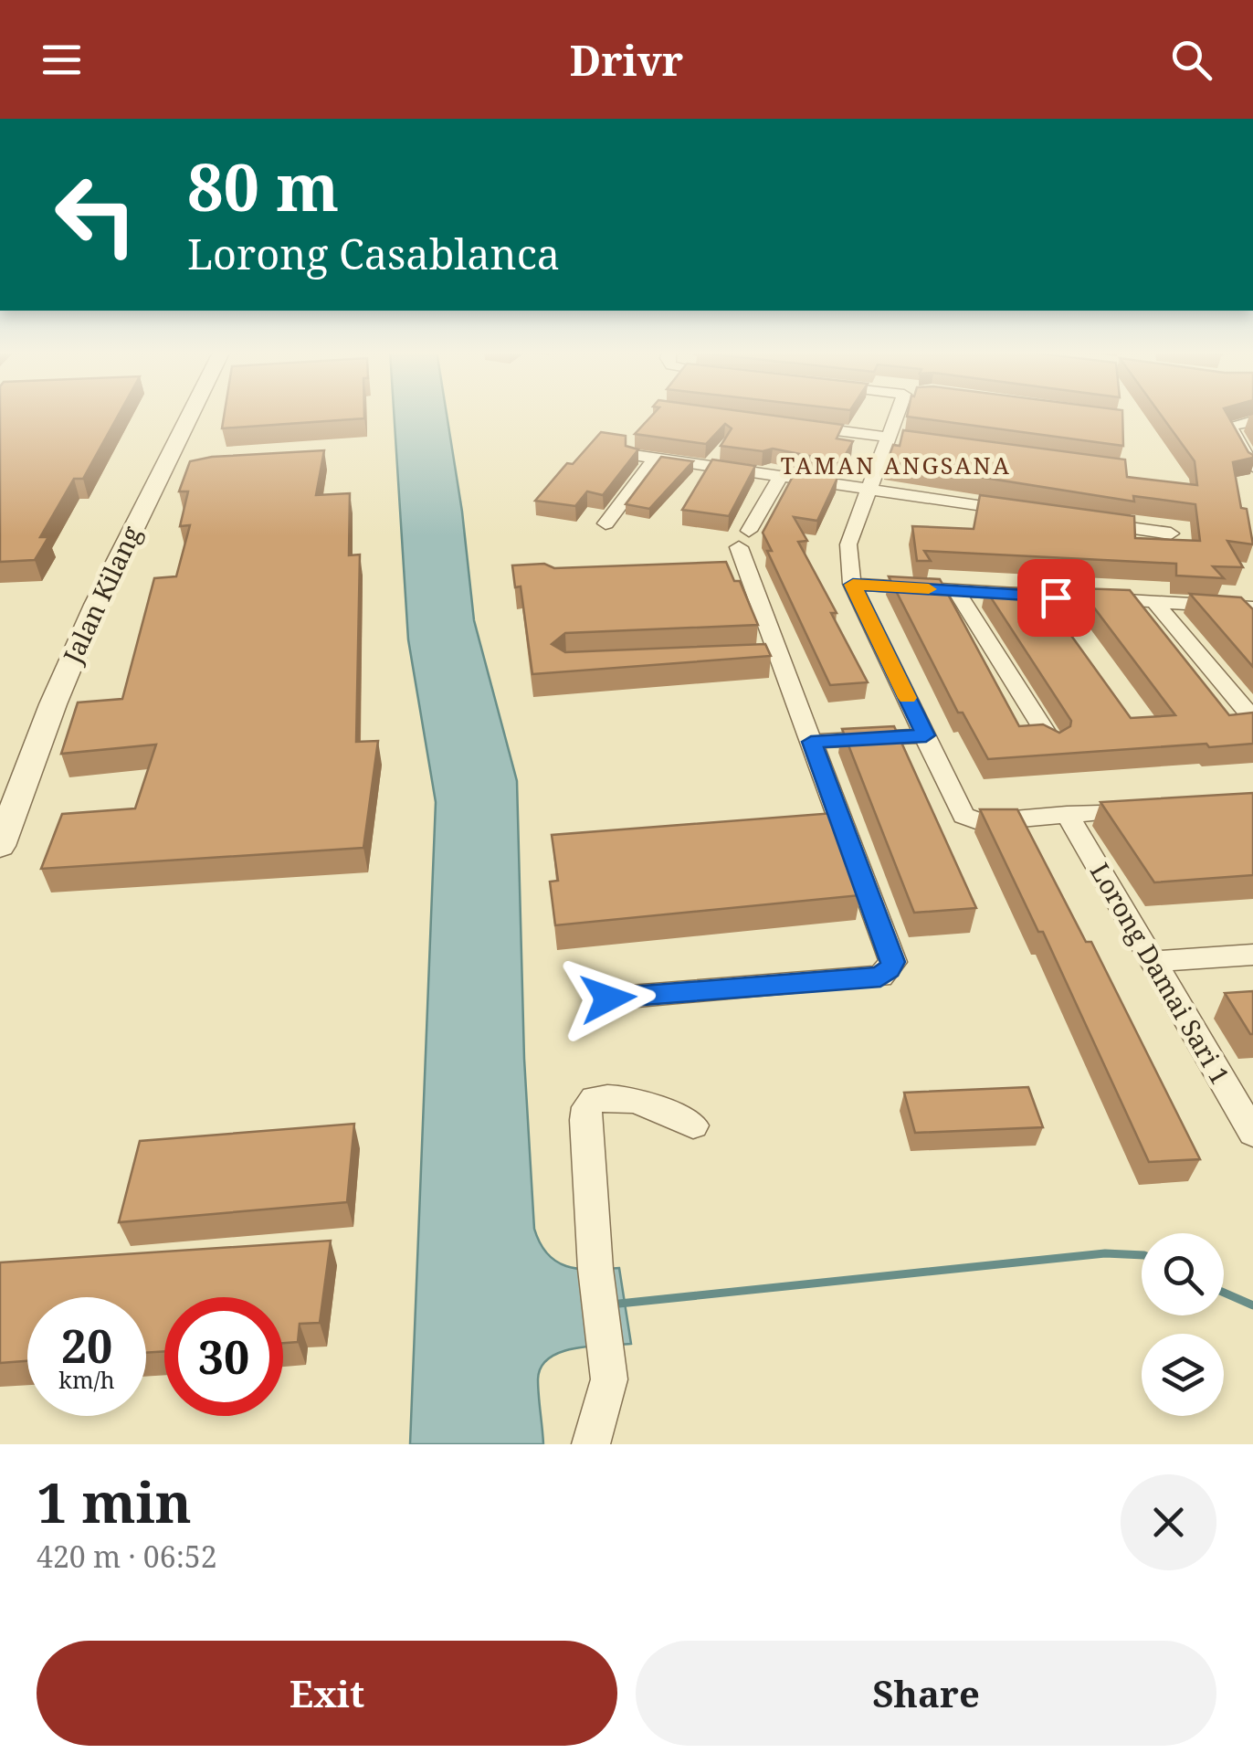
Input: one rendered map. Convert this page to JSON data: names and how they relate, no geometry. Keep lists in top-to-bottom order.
{
  "streets": {
    "street": ["Jalan Kilang", "Lorong Damai Sari 1"]
  },
  "districts": ["TAMAN ANGSANA"],
  "page": {
    "header": "Drivr",
    "turn": ["80 m", "Lorong Casablanca"],
    "speed": "20 km/h",
    "limit": "30",
    "heading": ["1 min", "420 m · 06:52"],
    "buttons": ["Exit", "Share"]
  }
}
